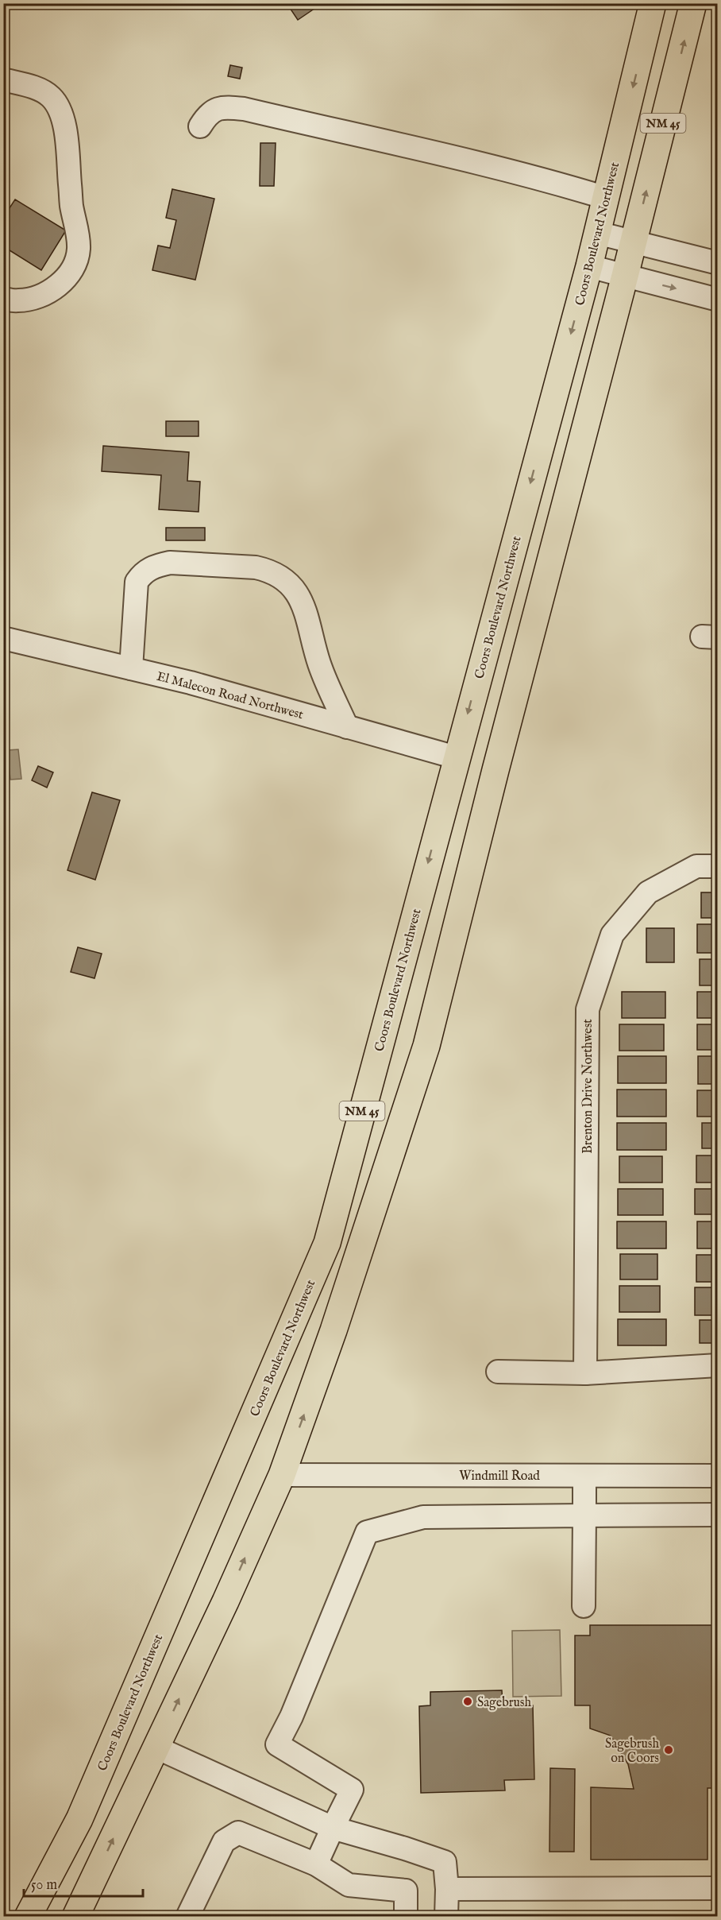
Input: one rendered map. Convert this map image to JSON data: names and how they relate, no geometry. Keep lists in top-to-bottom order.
{
  "streets": {
    "main road": ["NM 45", "Coors Boulevard Northwest"],
    "street": ["El Malecon Road Northwest", "Brenton Drive Northwest", "Windmill Road"]
  },
  "crossings": [
    ["NM 45", "Windmill Road"],
    ["Coors Boulevard Northwest", "El Malecon Road Northwest"]
  ],
  "places": ["Sagebrush", "Sagebrush on Coors"],
  "scale_bar": "50 m"
}
